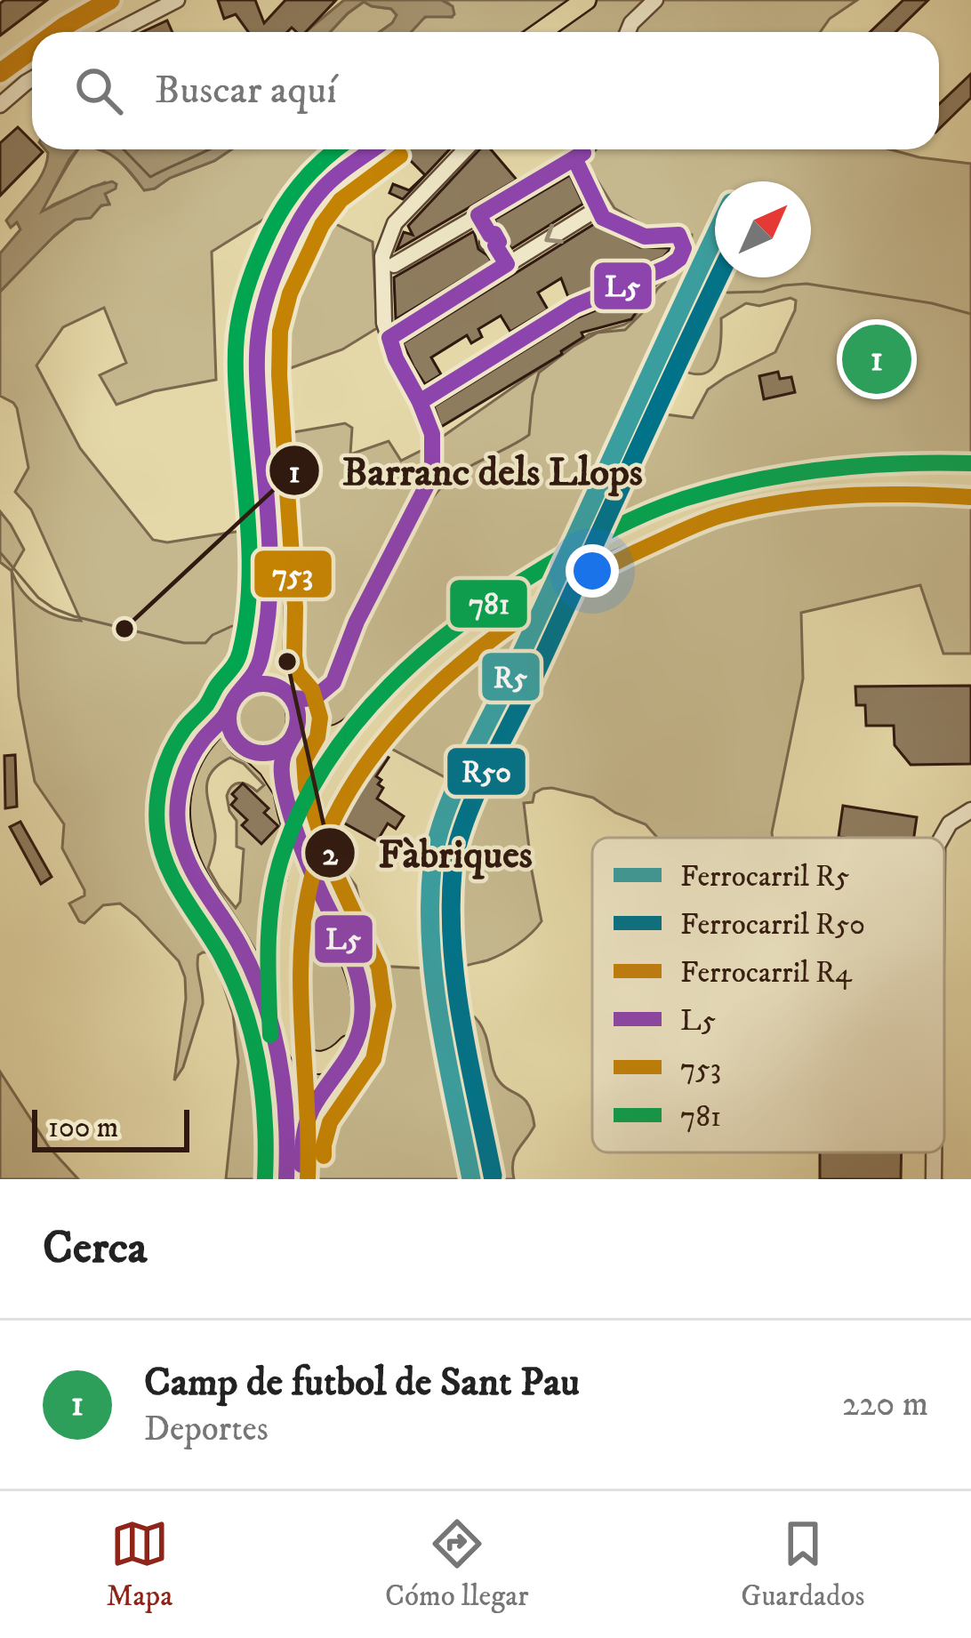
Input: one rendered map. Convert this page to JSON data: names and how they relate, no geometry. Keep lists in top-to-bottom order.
{
  "places": ["Barranc dels Llops", "Fàbriques"],
  "lines": [
    "rail line R4",
    "transit line L5",
    "transit line 781",
    "transit line 753",
    "rail line R5",
    "rail line R50"
  ],
  "legend": [
    "Ferrocarril R5",
    "Ferrocarril R50",
    "Ferrocarril R4",
    "L5",
    "753",
    "781"
  ],
  "scale_bar": "100 m",
  "north": "top right",
  "page": {
    "search": "Buscar aquí",
    "pins": "1",
    "scale": "100 m",
    "heading": "Cerca",
    "list": [
      {
        "mark": "1",
        "name": "Camp de futbol de Sant Pau",
        "note": "Deportes",
        "value": "220 m"
      }
    ],
    "nav": ["Mapa", "Cómo llegar", "Guardados"]
  }
}
